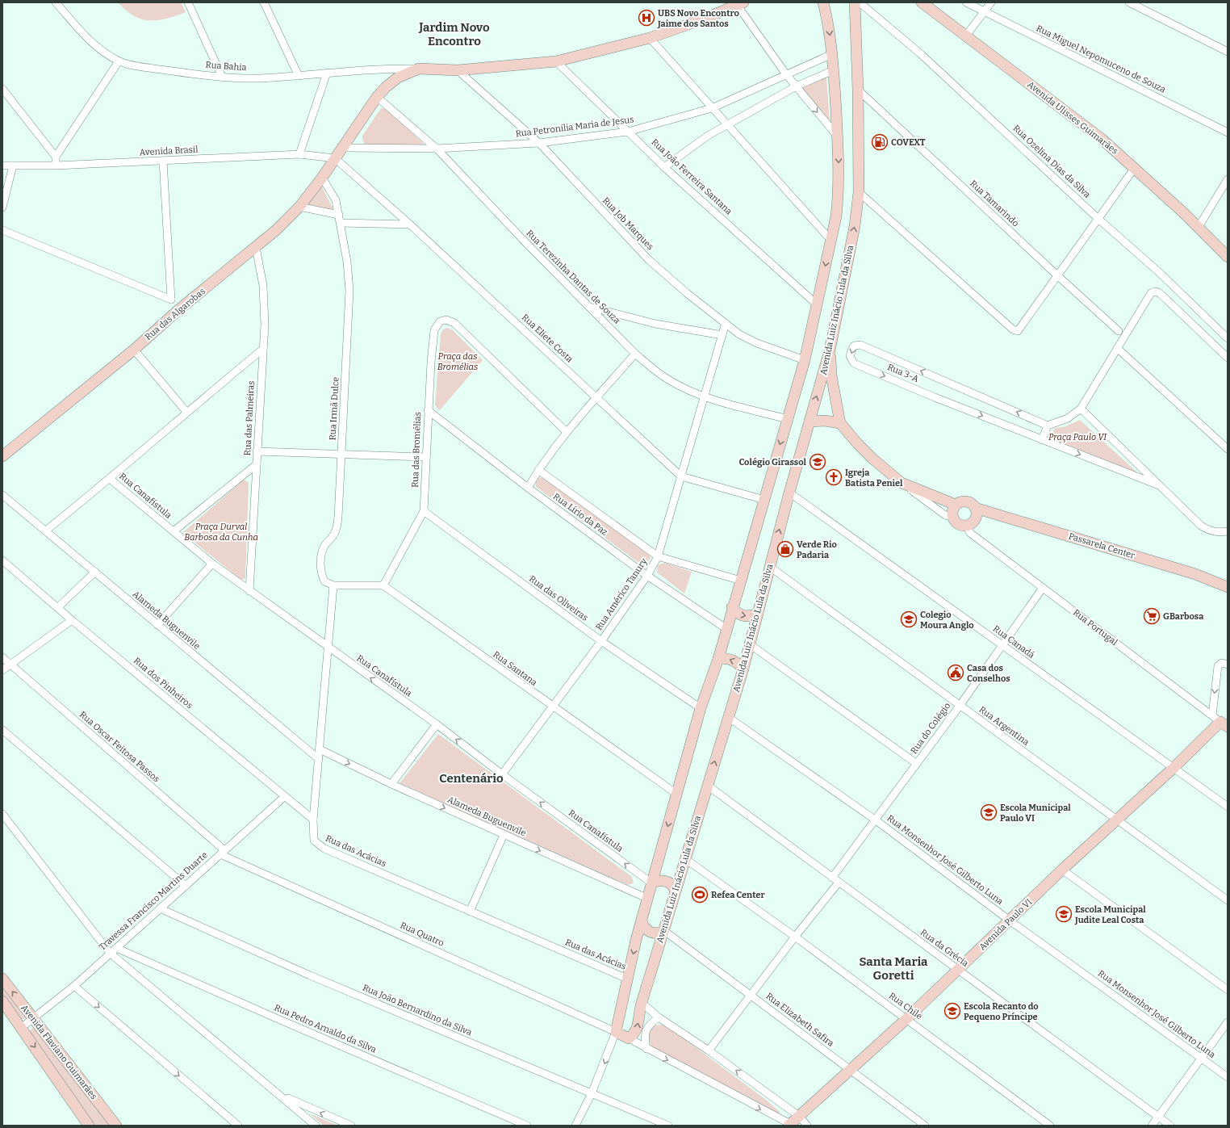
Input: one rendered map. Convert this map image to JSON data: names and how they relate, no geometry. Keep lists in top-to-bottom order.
{
  "streets": {
    "street": [
      "Rua Miguel Nepomuceno de Souza",
      "Rua Bahia",
      "Avenida Ulisses Guimarães",
      "Rua Petronília Maria de Jesus",
      "Avenida Brasil",
      "Rua Ozelina Dias da Silva",
      "Rua João Ferreira Santana",
      "Rua Tamarindo",
      "Rua Job Marques",
      "Rua Terezinha Dantas de Souza",
      "Avenida Luiz Inácio Lula da Silva",
      "Rua das Algarobas",
      "Rua Eliete Costa",
      "Rua 3-A",
      "Rua Irmã Dulce",
      "Rua das Palmeiras",
      "Rua das Bromélias",
      "Rua Canafístula",
      "Rua Lírio da Paz",
      "Passarela Center",
      "Rua Américo Tanury",
      "Rua das Oliveiras",
      "Alameda Buguenvile",
      "Rua Portugal",
      "Rua Canadá",
      "Rua Santana",
      "Rua dos Pinheiros",
      "Rua Argentina",
      "Rua do Colégio",
      "Rua Oscar Feitosa Passos",
      "Rua das Acácias",
      "Rua Monsenhor José Gilberto Luna",
      "Travessa Francisco Martins Duarte",
      "Avenida Paulo VI",
      "Rua Quatro",
      "Rua da Grécia",
      "Rua Chile",
      "Rua João Bernardino da Silva",
      "Rua Elizabeth Safira",
      "Rua Pedro Arnaldo da Silva",
      "Avenida Flaviano Guimarães"
    ]
  },
  "crossings": [
    ["Rua Bahia", "Rua das Algarobas"],
    ["Rua Petronília Maria de Jesus", "Rua João Ferreira Santana"],
    ["Rua Petronília Maria de Jesus", "Rua Job Marques"],
    ["Rua Petronília Maria de Jesus", "Rua Terezinha Dantas de Souza"],
    ["Rua Petronília Maria de Jesus", "Rua das Algarobas"],
    ["Avenida Brasil", "Rua das Algarobas"],
    ["Avenida Brasil", "Rua Eliete Costa"],
    ["Rua Tamarindo", "Avenida Luiz Inácio Lula da Silva"],
    ["Rua Job Marques", "Rua Américo Tanury"],
    ["Rua Terezinha Dantas de Souza", "Rua das Algarobas"],
    ["Rua Terezinha Dantas de Souza", "Rua Américo Tanury"],
    ["Avenida Luiz Inácio Lula da Silva", "Rua Canadá"],
    ["Avenida Luiz Inácio Lula da Silva", "Rua Argentina"],
    ["Avenida Luiz Inácio Lula da Silva", "Rua Monsenhor José Gilberto Luna"],
    ["Avenida Luiz Inácio Lula da Silva", "Rua da Grécia"],
    ["Avenida Luiz Inácio Lula da Silva", "Rua Chile"],
    ["Avenida Luiz Inácio Lula da Silva", "Rua Elizabeth Safira"],
    ["Rua das Algarobas", "Rua Eliete Costa"],
    ["Rua das Algarobas", "Rua Irmã Dulce"],
    ["Rua das Algarobas", "Rua das Palmeiras"],
    ["Rua Eliete Costa", "Rua Américo Tanury"],
    ["Rua Irmã Dulce", "Rua das Acácias"],
    ["Rua das Palmeiras", "Rua Canafístula"],
    ["Rua das Bromélias", "Rua Lírio da Paz"],
    ["Rua das Bromélias", "Rua das Oliveiras"],
    ["Rua das Bromélias", "Rua Santana"],
    ["Rua Canafístula", "Rua Américo Tanury"],
    ["Rua Canafístula", "Rua das Acácias"],
    ["Rua Lírio da Paz", "Rua Américo Tanury"],
    ["Passarela Center", "Rua Portugal"],
    ["Rua Américo Tanury", "Rua das Oliveiras"],
    ["Rua Américo Tanury", "Rua Santana"],
    ["Alameda Buguenvile", "Rua das Acácias"],
    ["Rua Portugal", "Rua do Colégio"],
    ["Rua Portugal", "Avenida Paulo VI"],
    ["Rua Canadá", "Rua do Colégio"],
    ["Rua Canadá", "Avenida Paulo VI"],
    ["Rua dos Pinheiros", "Rua das Acácias"],
    ["Rua dos Pinheiros", "Travessa Francisco Martins Duarte"],
    ["Rua Argentina", "Rua do Colégio"],
    ["Rua Argentina", "Avenida Paulo VI"],
    ["Rua do Colégio", "Rua Monsenhor José Gilberto Luna"],
    ["Rua do Colégio", "Rua da Grécia"],
    ["Rua Oscar Feitosa Passos", "Travessa Francisco Martins Duarte"],
    ["Rua Oscar Feitosa Passos", "Rua Quatro"],
    ["Rua Monsenhor José Gilberto Luna", "Avenida Paulo VI"],
    ["Travessa Francisco Martins Duarte", "Rua Quatro"],
    ["Travessa Francisco Martins Duarte", "Rua João Bernardino da Silva"],
    ["Travessa Francisco Martins Duarte", "Rua Pedro Arnaldo da Silva"],
    ["Travessa Francisco Martins Duarte", "Avenida Flaviano Guimarães"],
    ["Avenida Paulo VI", "Rua da Grécia"],
    ["Avenida Paulo VI", "Rua Chile"],
    ["Avenida Paulo VI", "Rua Elizabeth Safira"]
  ],
  "one_way": ["Rua Canafístula", "Alameda Buguenvile"],
  "districts": ["Jardim Novo Encontro", "Centenário", "Santa Maria Goretti"],
  "parks": ["Praça das Bromélias", "Praça Paulo VI", "Praça Durval Barbosa da Cunha"],
  "places": {
    "hospital": ["UBS Novo Encontro Jaime dos Santos"],
    "fuel station": ["COVEXT"],
    "school or university": [
      "Colégio Girassol",
      "Colegio Moura Anglo",
      "Escola Municipal Paulo VI",
      "Escola Municipal Judite Leal Costa",
      "Escola Recanto do Pequeno Príncipe"
    ],
    "church": ["Igreja Batista Peniel"],
    "shop": ["Verde Rio Padaria"],
    "supermarket": ["GBarbosa"],
    "public building": ["Casa dos Conselhos"],
    "sports": ["Refea Center"]
  }
}
